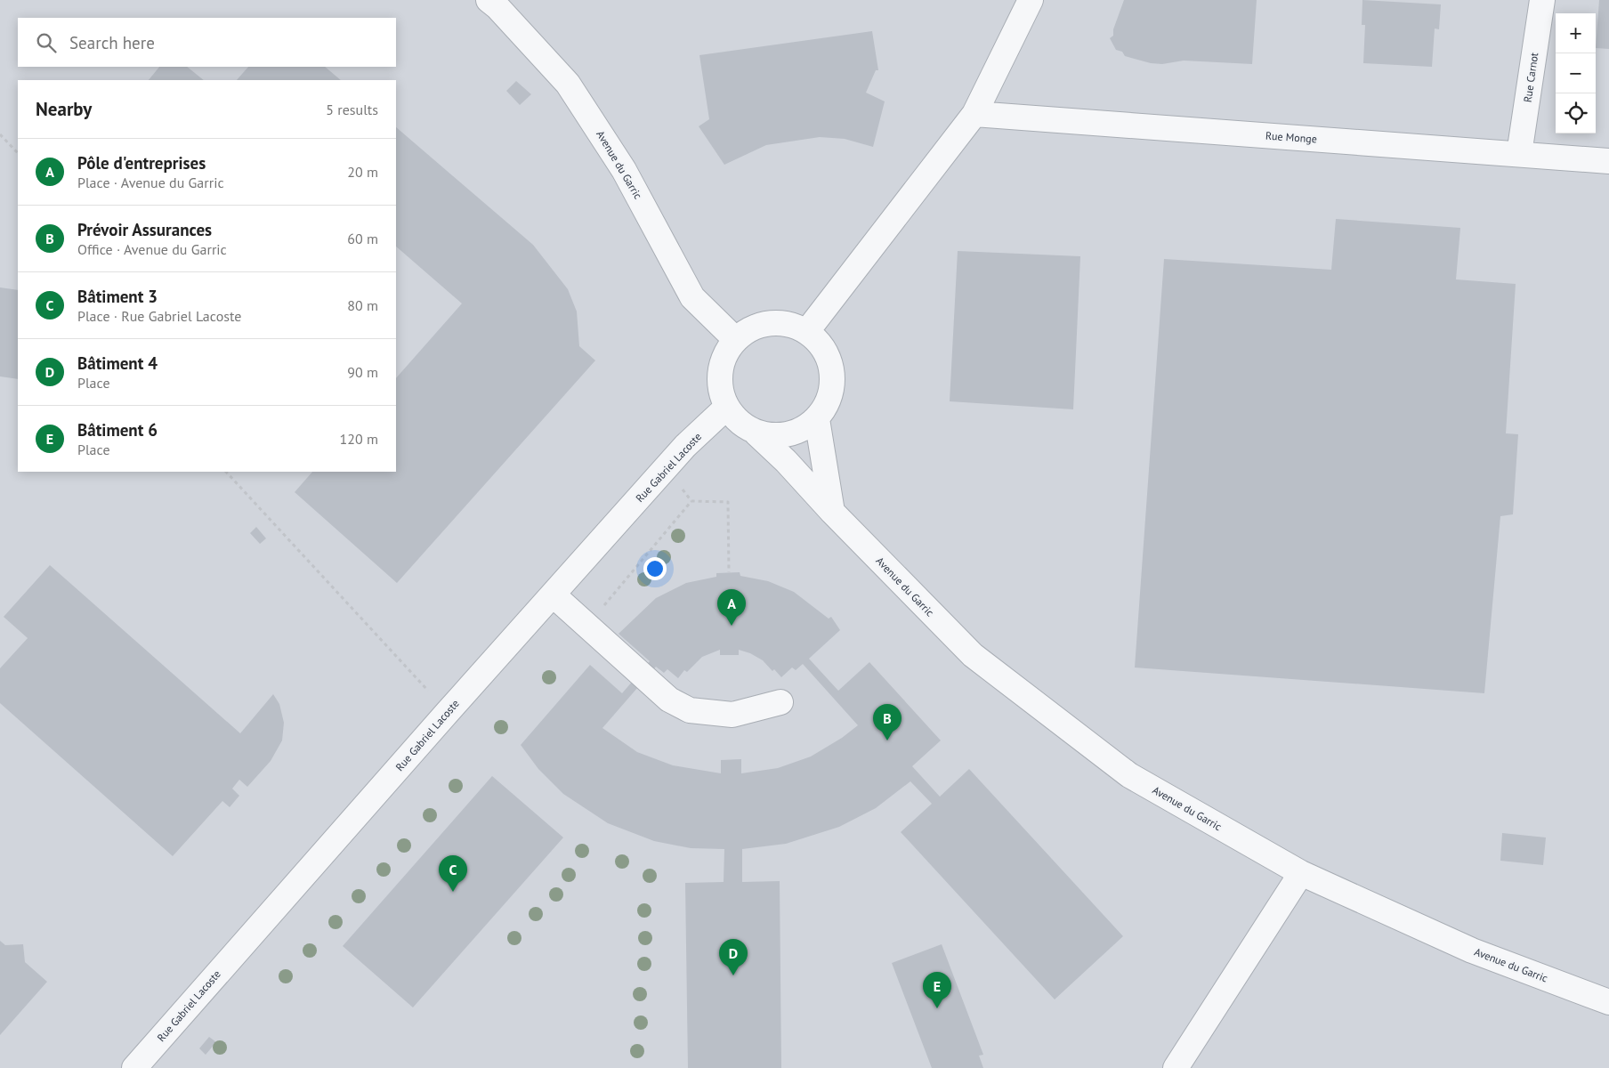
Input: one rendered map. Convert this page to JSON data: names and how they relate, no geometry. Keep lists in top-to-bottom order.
{
  "streets": {
    "street": [
      "Rue Carnot",
      "Rue Monge",
      "Avenue du Garric",
      "Rue Gabriel Lacoste"
    ]
  },
  "crossings": [
    ["Rue Carnot", "Rue Monge"],
    ["Avenue du Garric", "Rue Gabriel Lacoste"]
  ],
  "page": {
    "map_buttons": ["+", "−"],
    "search": "Search here",
    "heading": ["Nearby", "5 results"],
    "list": [
      {
        "mark": "A",
        "name": "Pôle d'entreprises",
        "note": "Place · Avenue du Garric",
        "value": "20 m"
      },
      {
        "mark": "B",
        "name": "Prévoir Assurances",
        "note": "Office · Avenue du Garric",
        "value": "60 m"
      },
      {
        "mark": "C",
        "name": "Bâtiment 3",
        "note": "Place · Rue Gabriel Lacoste",
        "value": "80 m"
      },
      {
        "mark": "D",
        "name": "Bâtiment 4",
        "note": "Place",
        "value": "90 m"
      },
      {
        "mark": "E",
        "name": "Bâtiment 6",
        "note": "Place",
        "value": "120 m"
      }
    ],
    "pins": [
      "A",
      "B",
      "C",
      "D",
      "E"
    ]
  }
}
